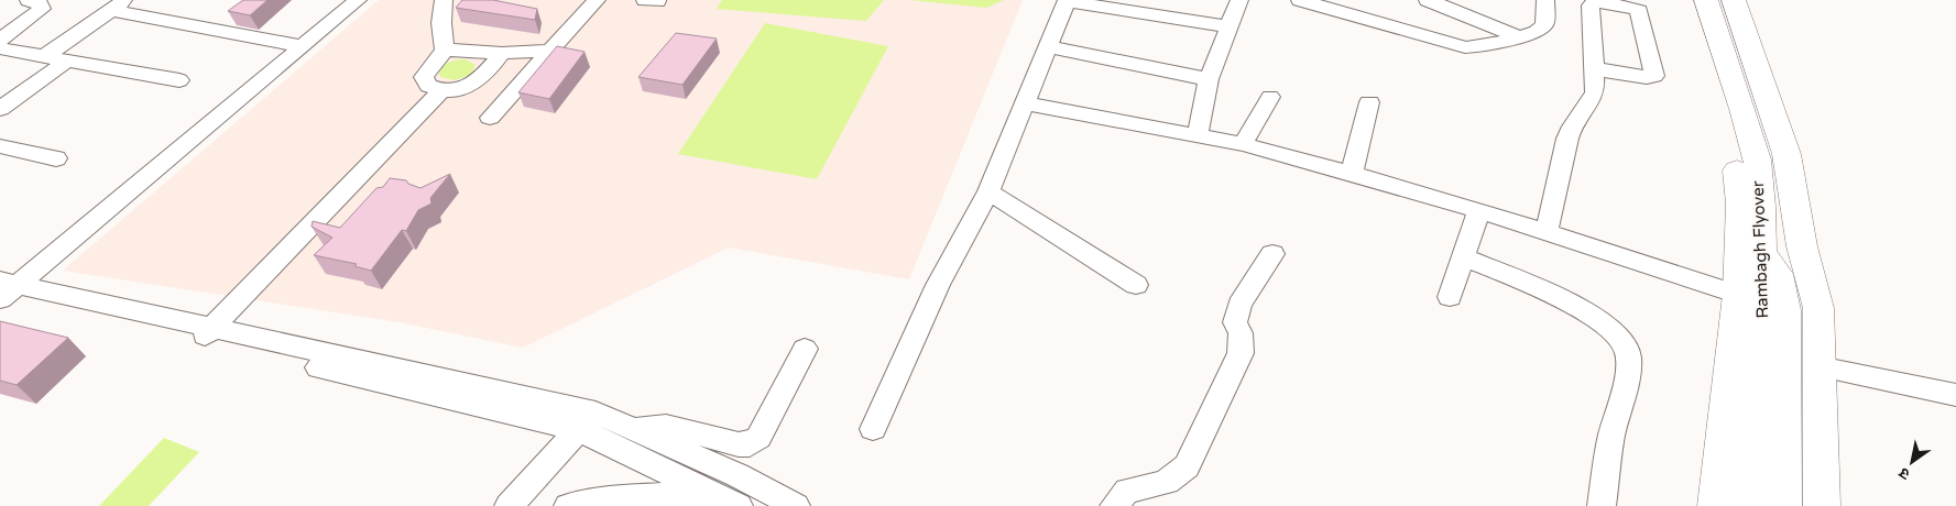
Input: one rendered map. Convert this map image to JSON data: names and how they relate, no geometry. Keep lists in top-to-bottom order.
{
  "streets": {
    "main road": ["Rambagh Flyover"]
  },
  "north": "bottom left"
}
